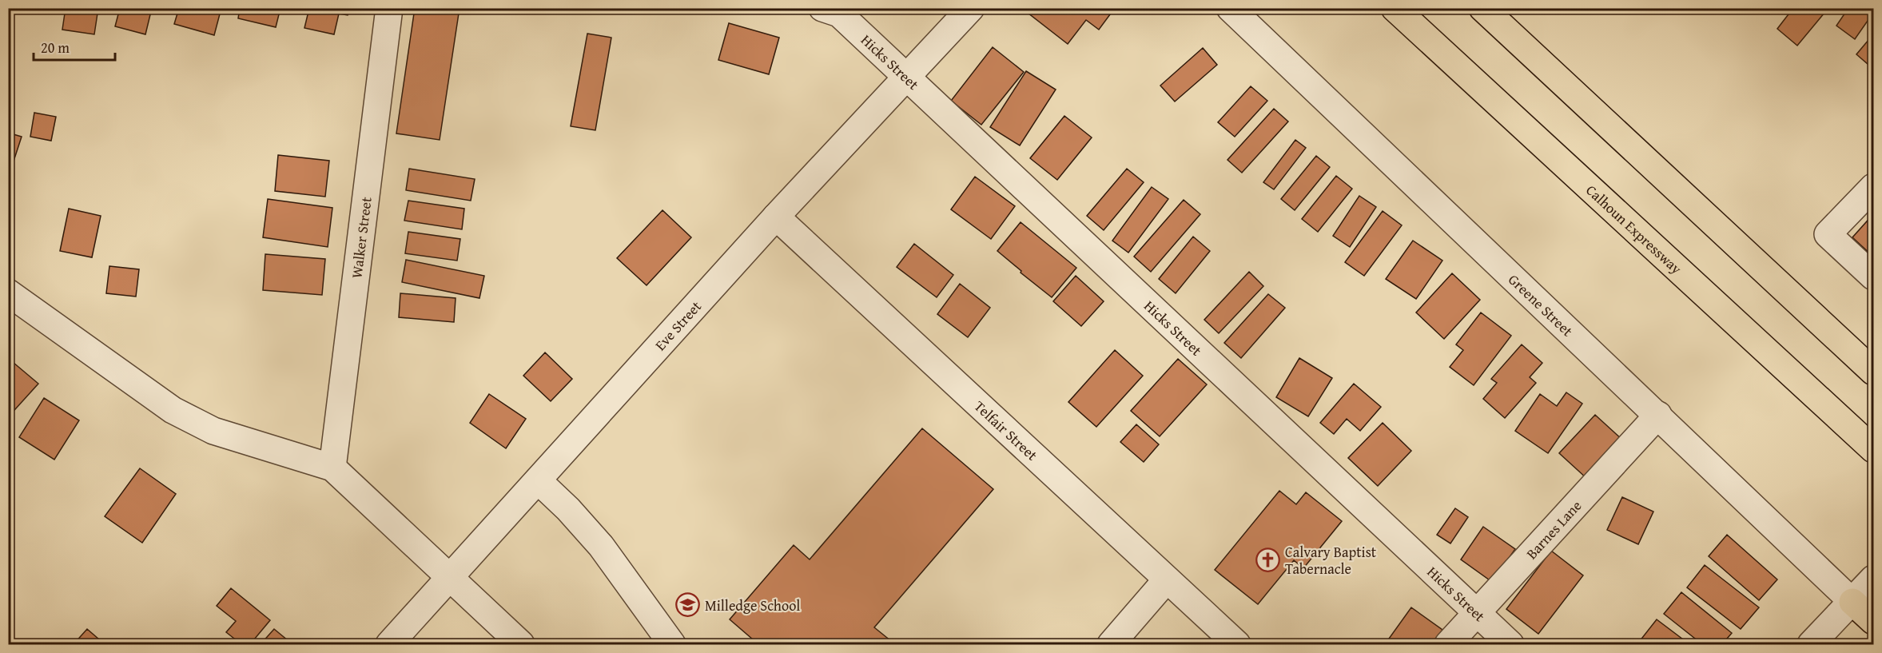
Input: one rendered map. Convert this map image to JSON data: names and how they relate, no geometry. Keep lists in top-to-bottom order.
{
  "streets": {
    "highway": ["Calhoun Expressway"],
    "street": [
      "Hicks Street",
      "Walker Street",
      "Greene Street",
      "Eve Street",
      "Telfair Street",
      "Barnes Lane"
    ]
  },
  "crossings": [
    ["Hicks Street", "Eve Street"],
    ["Hicks Street", "Barnes Lane"],
    ["Greene Street", "Barnes Lane"],
    ["Eve Street", "Telfair Street"]
  ],
  "places": {
    "church": ["Calvary Baptist Tabernacle"],
    "school or university": ["Milledge School"]
  },
  "scale_bar": "20 m"
}
